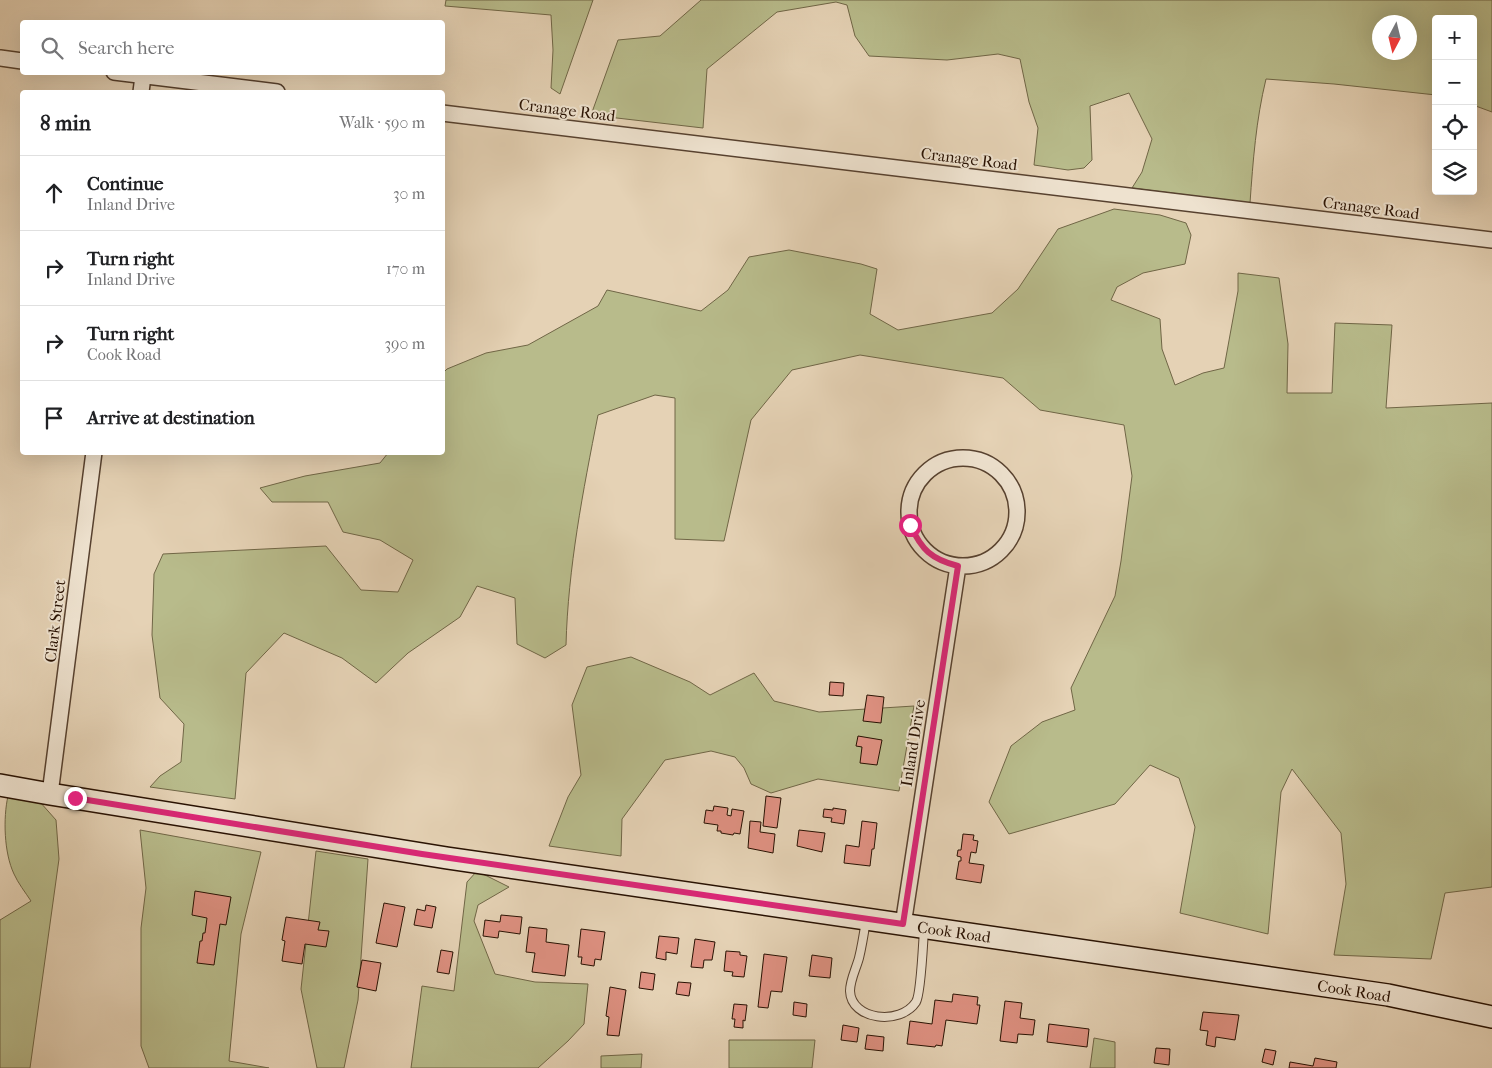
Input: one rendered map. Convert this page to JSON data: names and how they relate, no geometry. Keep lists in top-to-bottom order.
{
  "streets": {
    "street": [
      "Cranage Road",
      "Clark Street",
      "Inland Drive",
      "Cook Road"
    ]
  },
  "crossings": [
    ["Clark Street", "Cook Road"],
    ["Inland Drive", "Cook Road"]
  ],
  "north": "bottom",
  "page": {
    "map_buttons": ["+", "−"],
    "search": "Search here",
    "heading": ["8 min", "Walk · 590 m"],
    "list": [
      ["Continue", "Inland Drive", "30 m"],
      ["Turn right", "Inland Drive", "170 m"],
      ["Turn right", "Cook Road", "390 m"],
      "Arrive at destination"
    ]
  }
}
